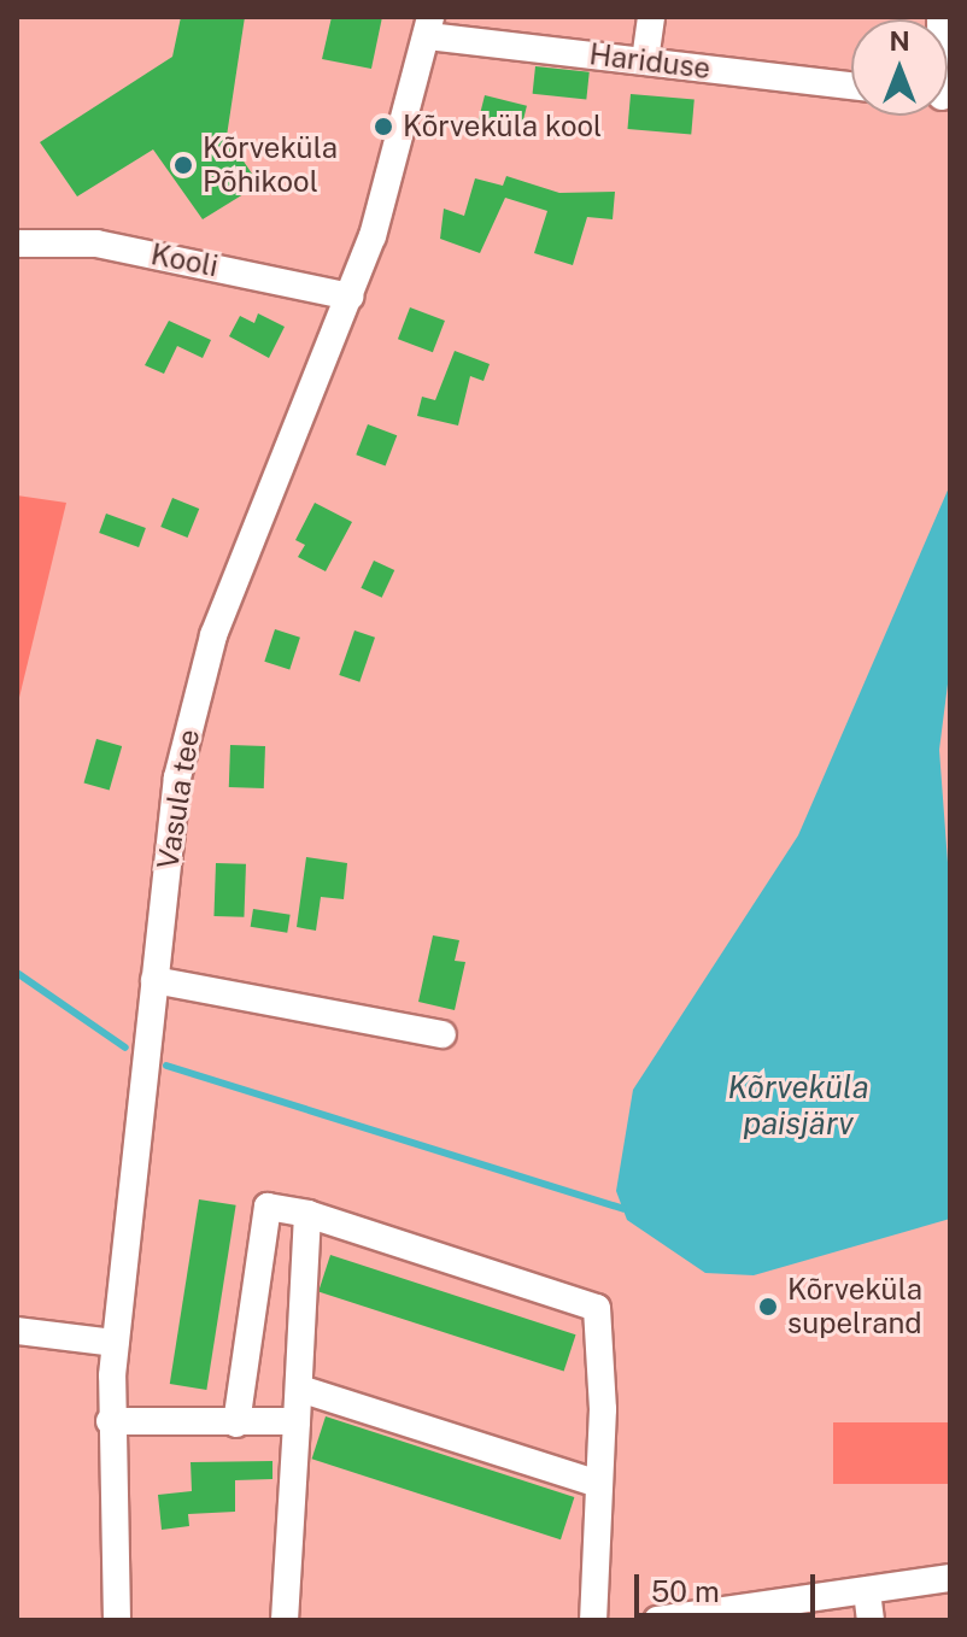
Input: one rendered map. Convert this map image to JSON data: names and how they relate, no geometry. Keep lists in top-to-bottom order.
{
  "streets": {
    "street": ["Hariduse", "Kooli", "Vasula tee"]
  },
  "crossings": [
    ["Hariduse", "Vasula tee"],
    ["Kooli", "Vasula tee"]
  ],
  "water": ["Kõrveküla paisjärv"],
  "places": ["Kõrveküla kool", "Kõrveküla Põhikool", "Kõrveküla supelrand"],
  "scale_bar": "50 m",
  "north": "top"
}
